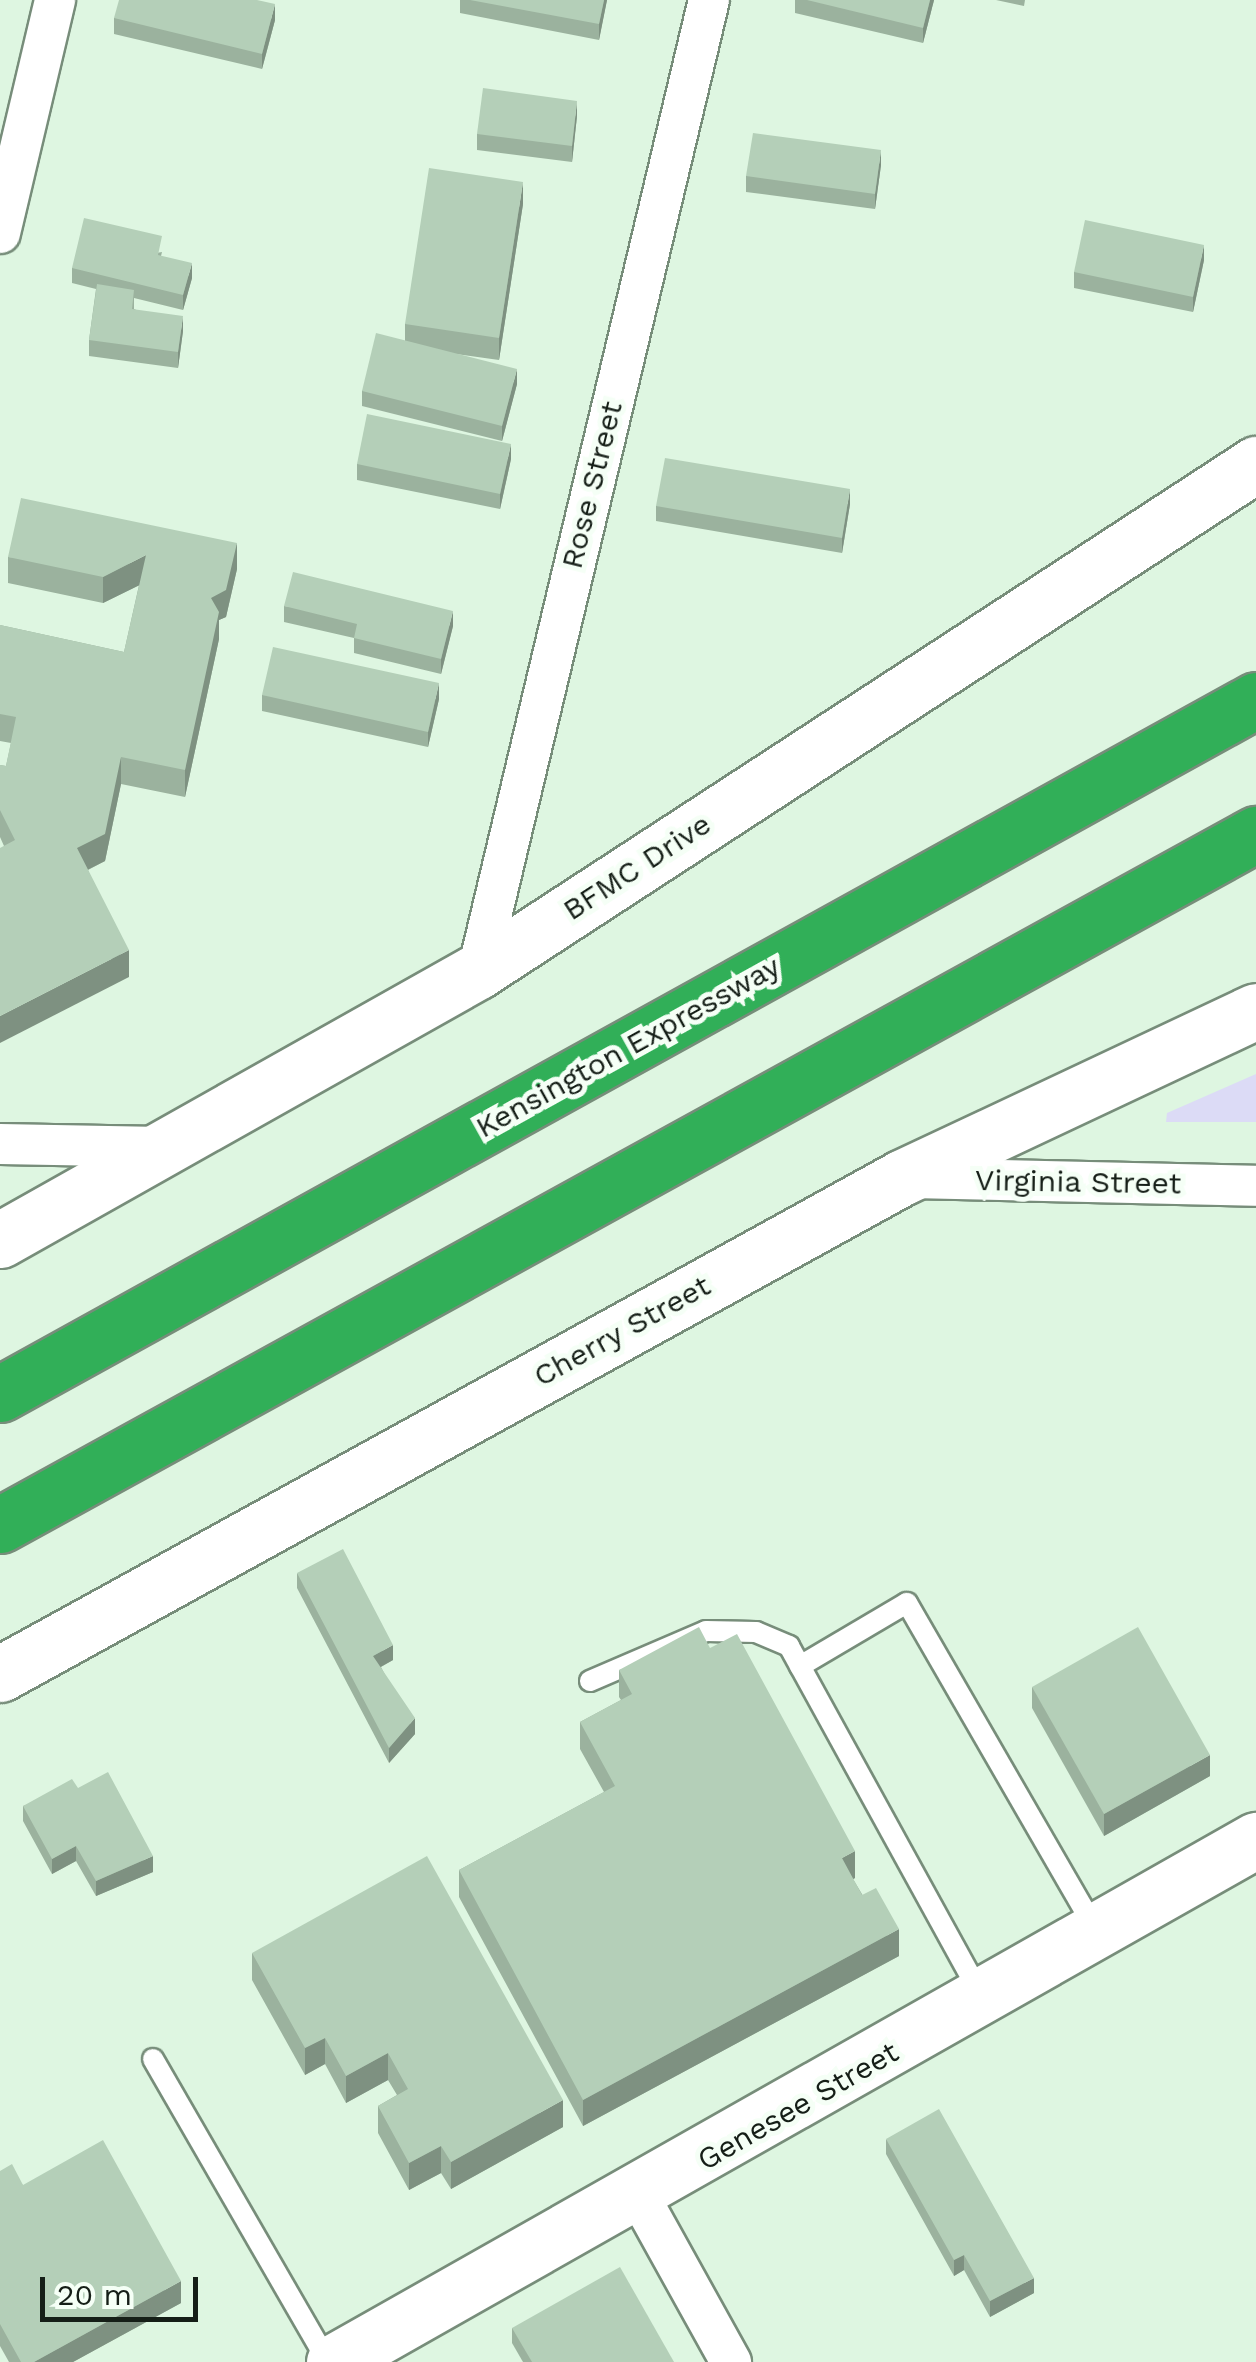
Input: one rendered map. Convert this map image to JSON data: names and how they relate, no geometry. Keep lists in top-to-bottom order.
{
  "streets": {
    "highway": ["Kensington Expressway"],
    "street": [
      "Rose Street",
      "BFMC Drive",
      "Virginia Street",
      "Cherry Street",
      "Genesee Street"
    ]
  },
  "crossings": [
    ["Rose Street", "BFMC Drive"],
    ["Virginia Street", "Cherry Street"]
  ],
  "scale_bar": "20 m"
}
